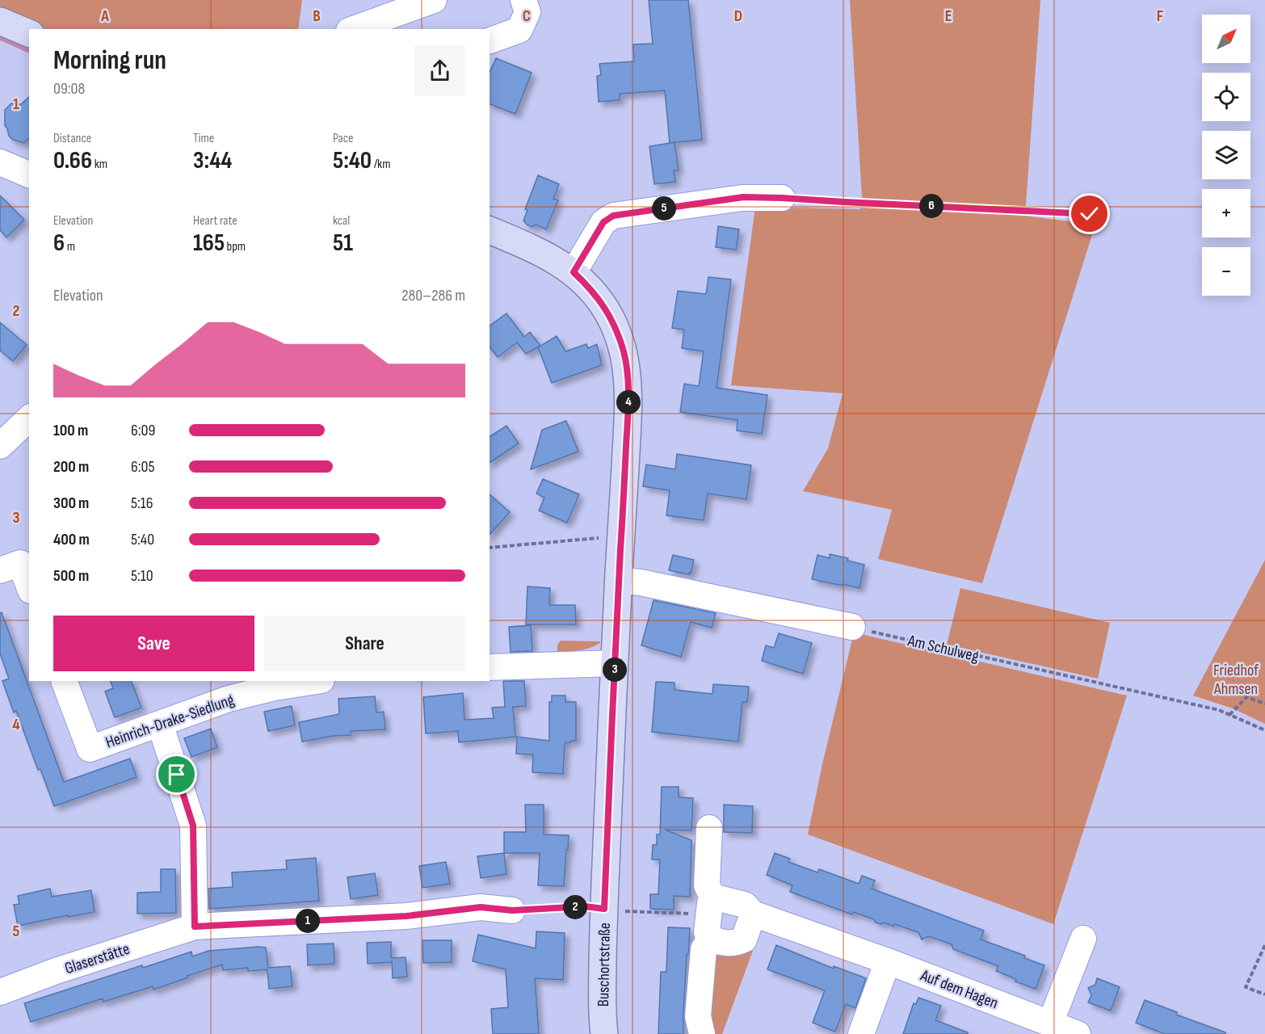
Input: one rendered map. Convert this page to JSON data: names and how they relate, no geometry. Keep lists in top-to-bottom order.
{
  "streets": {
    "main road": ["Buschortstraße"],
    "street": ["Heinrich-Drake-Siedlung", "Glaserstätte", "Auf dem Hagen"],
    "path": ["Am Schulweg"]
  },
  "parks": ["Friedhof Ahmsen"],
  "north": "top right",
  "page": {
    "map_buttons": ["+", "−"],
    "heading": ["Morning run", "09:08"],
    "stats": [
      ["Distance", "0.66 km"],
      ["Time", "3:44"],
      ["Pace", "5:40 /km"],
      ["Elevation", "6 m"],
      ["Heart rate", "165 bpm"],
      ["kcal", "51"]
    ],
    "pins": [
      "6",
      "5",
      "4",
      "3",
      "2",
      "1"
    ],
    "chart": ["Elevation", "280–286 m"],
    "list": [
      {
        "name": "100 m",
        "note": "6:09"
      },
      {
        "name": "200 m",
        "note": "6:05"
      },
      {
        "name": "300 m",
        "note": "5:16"
      },
      {
        "name": "400 m",
        "note": "5:40"
      },
      {
        "name": "500 m",
        "note": "5:10"
      }
    ],
    "buttons": ["Save", "Share"]
  },
  "grid": {
    "columns": [
      "A",
      "B",
      "C",
      "D",
      "E",
      "F"
    ],
    "rows": [
      "1",
      "2",
      "3",
      "4",
      "5"
    ]
  }
}
